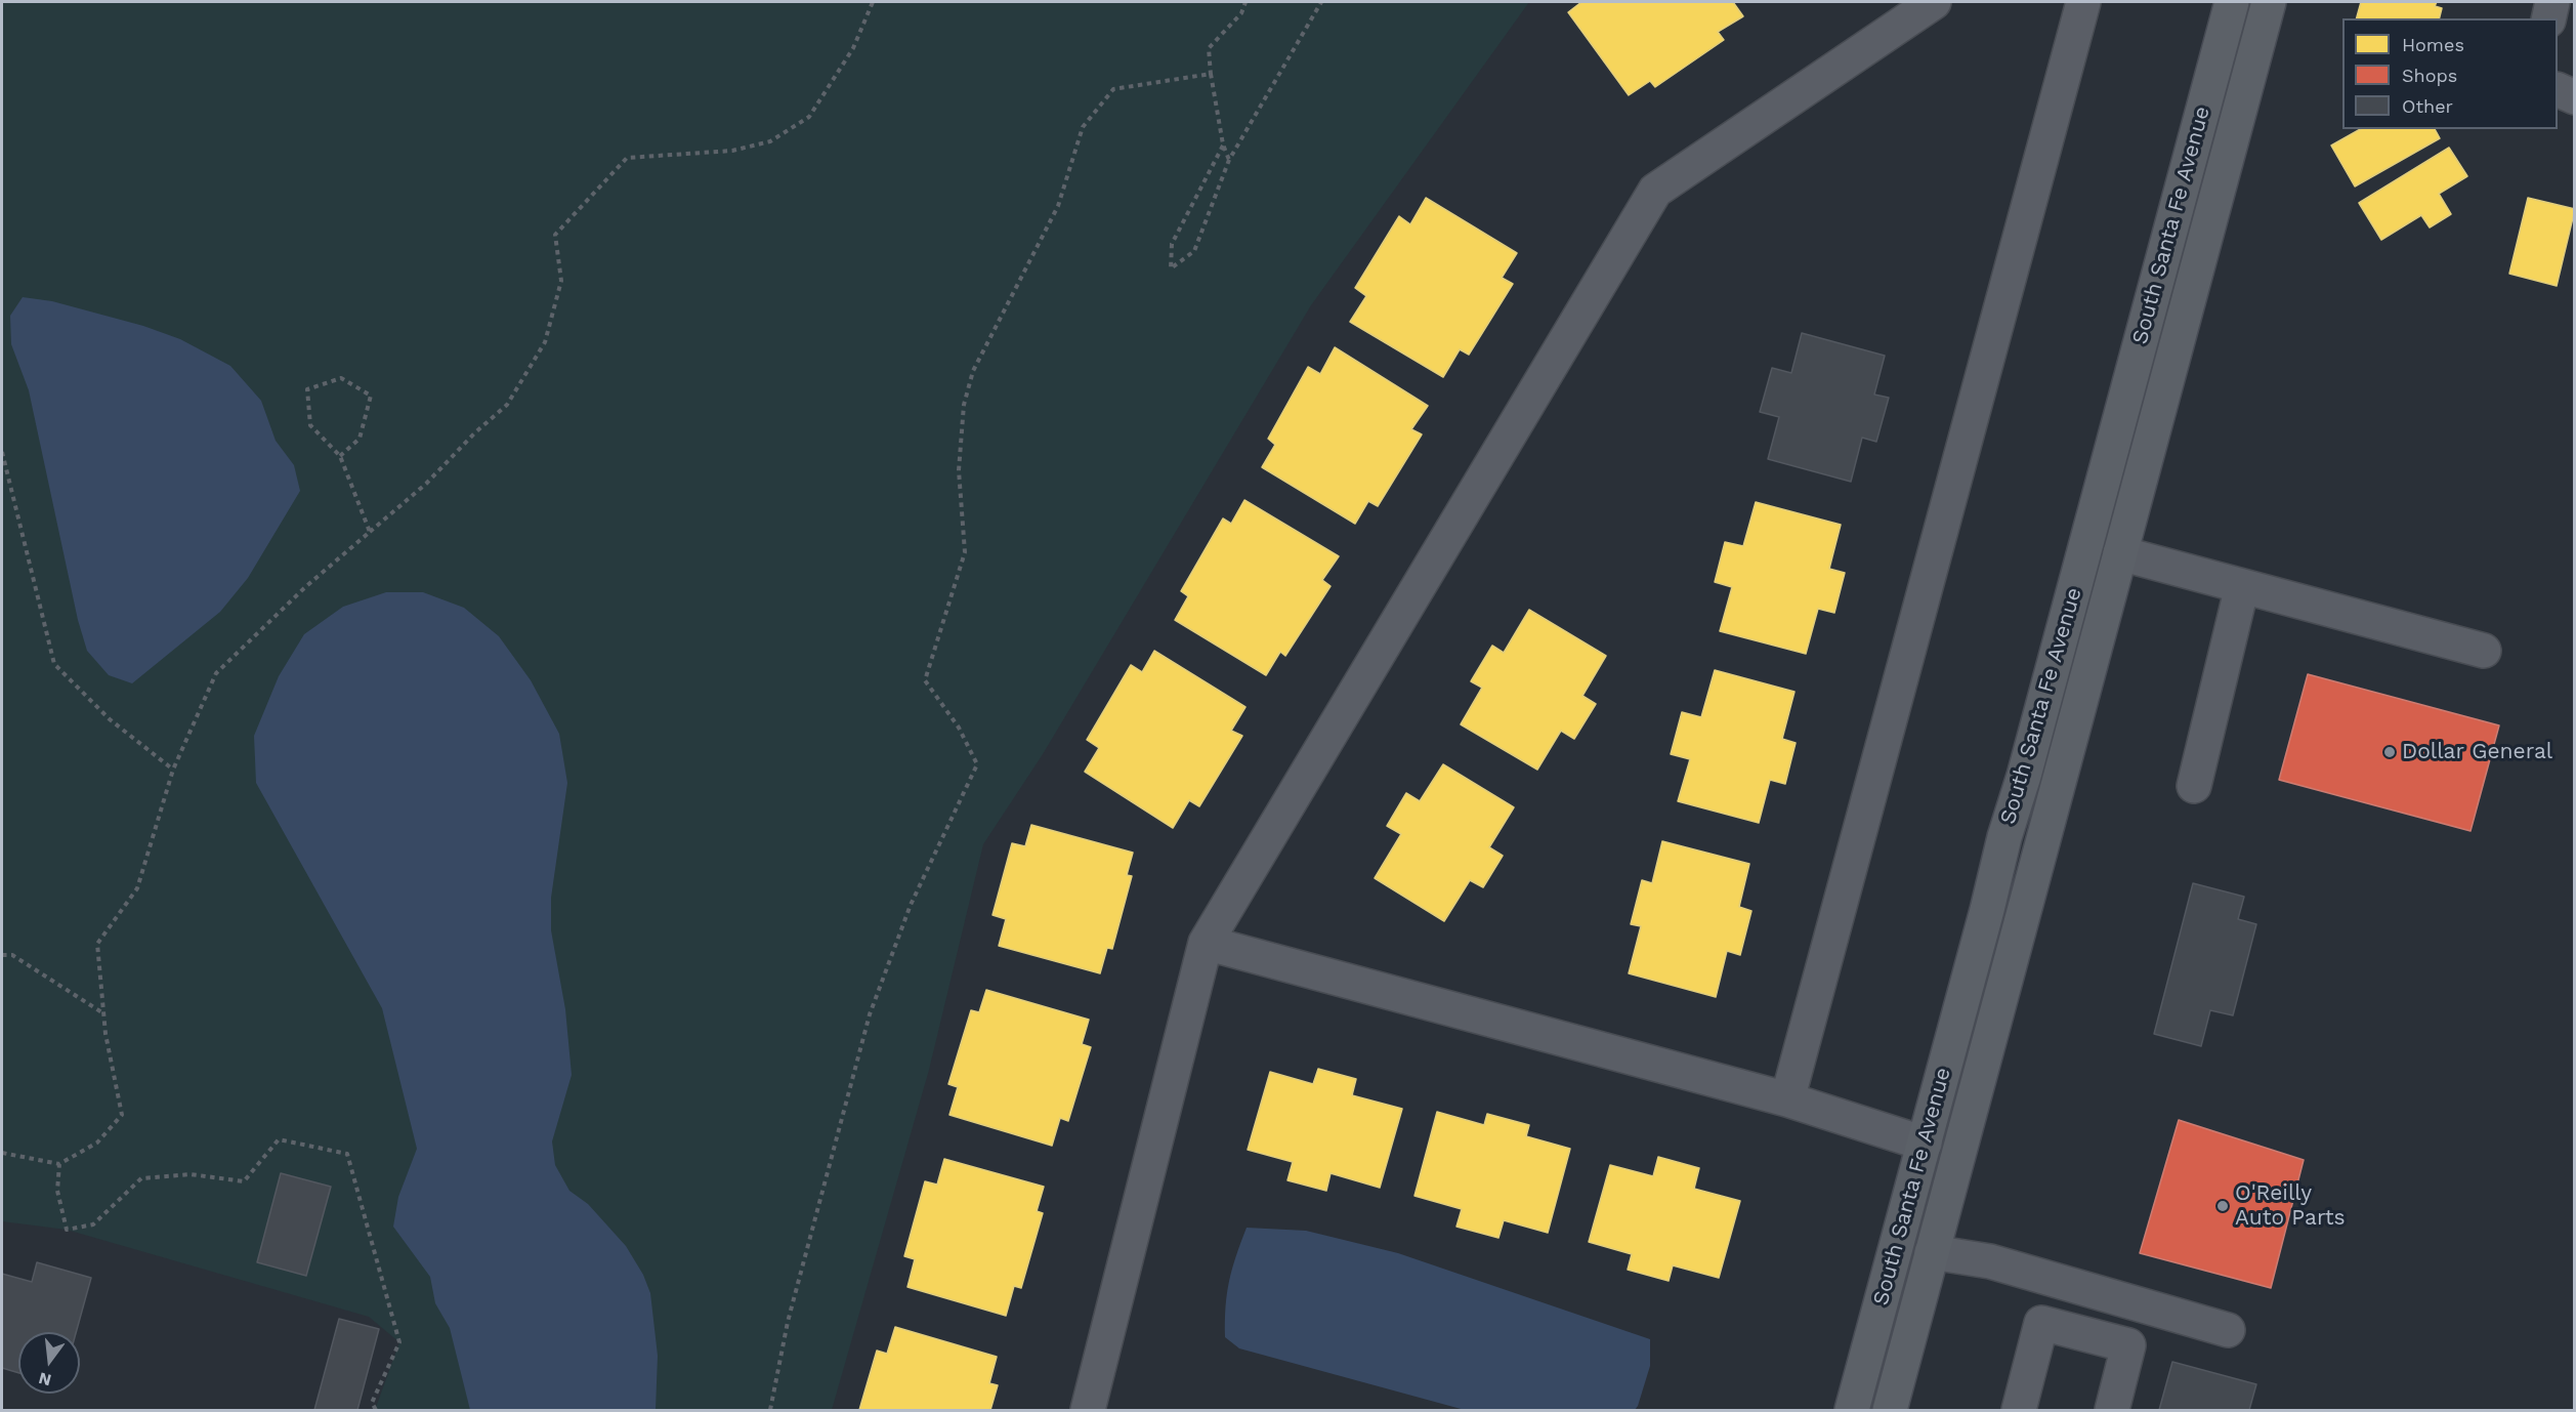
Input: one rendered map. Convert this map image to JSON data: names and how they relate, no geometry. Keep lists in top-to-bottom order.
{
  "streets": {
    "main road": ["South Santa Fe Avenue"]
  },
  "places": ["Dollar General", "O'Reilly Auto Parts"],
  "legend": ["Homes", "Shops", "Other"],
  "north": "bottom"
}
